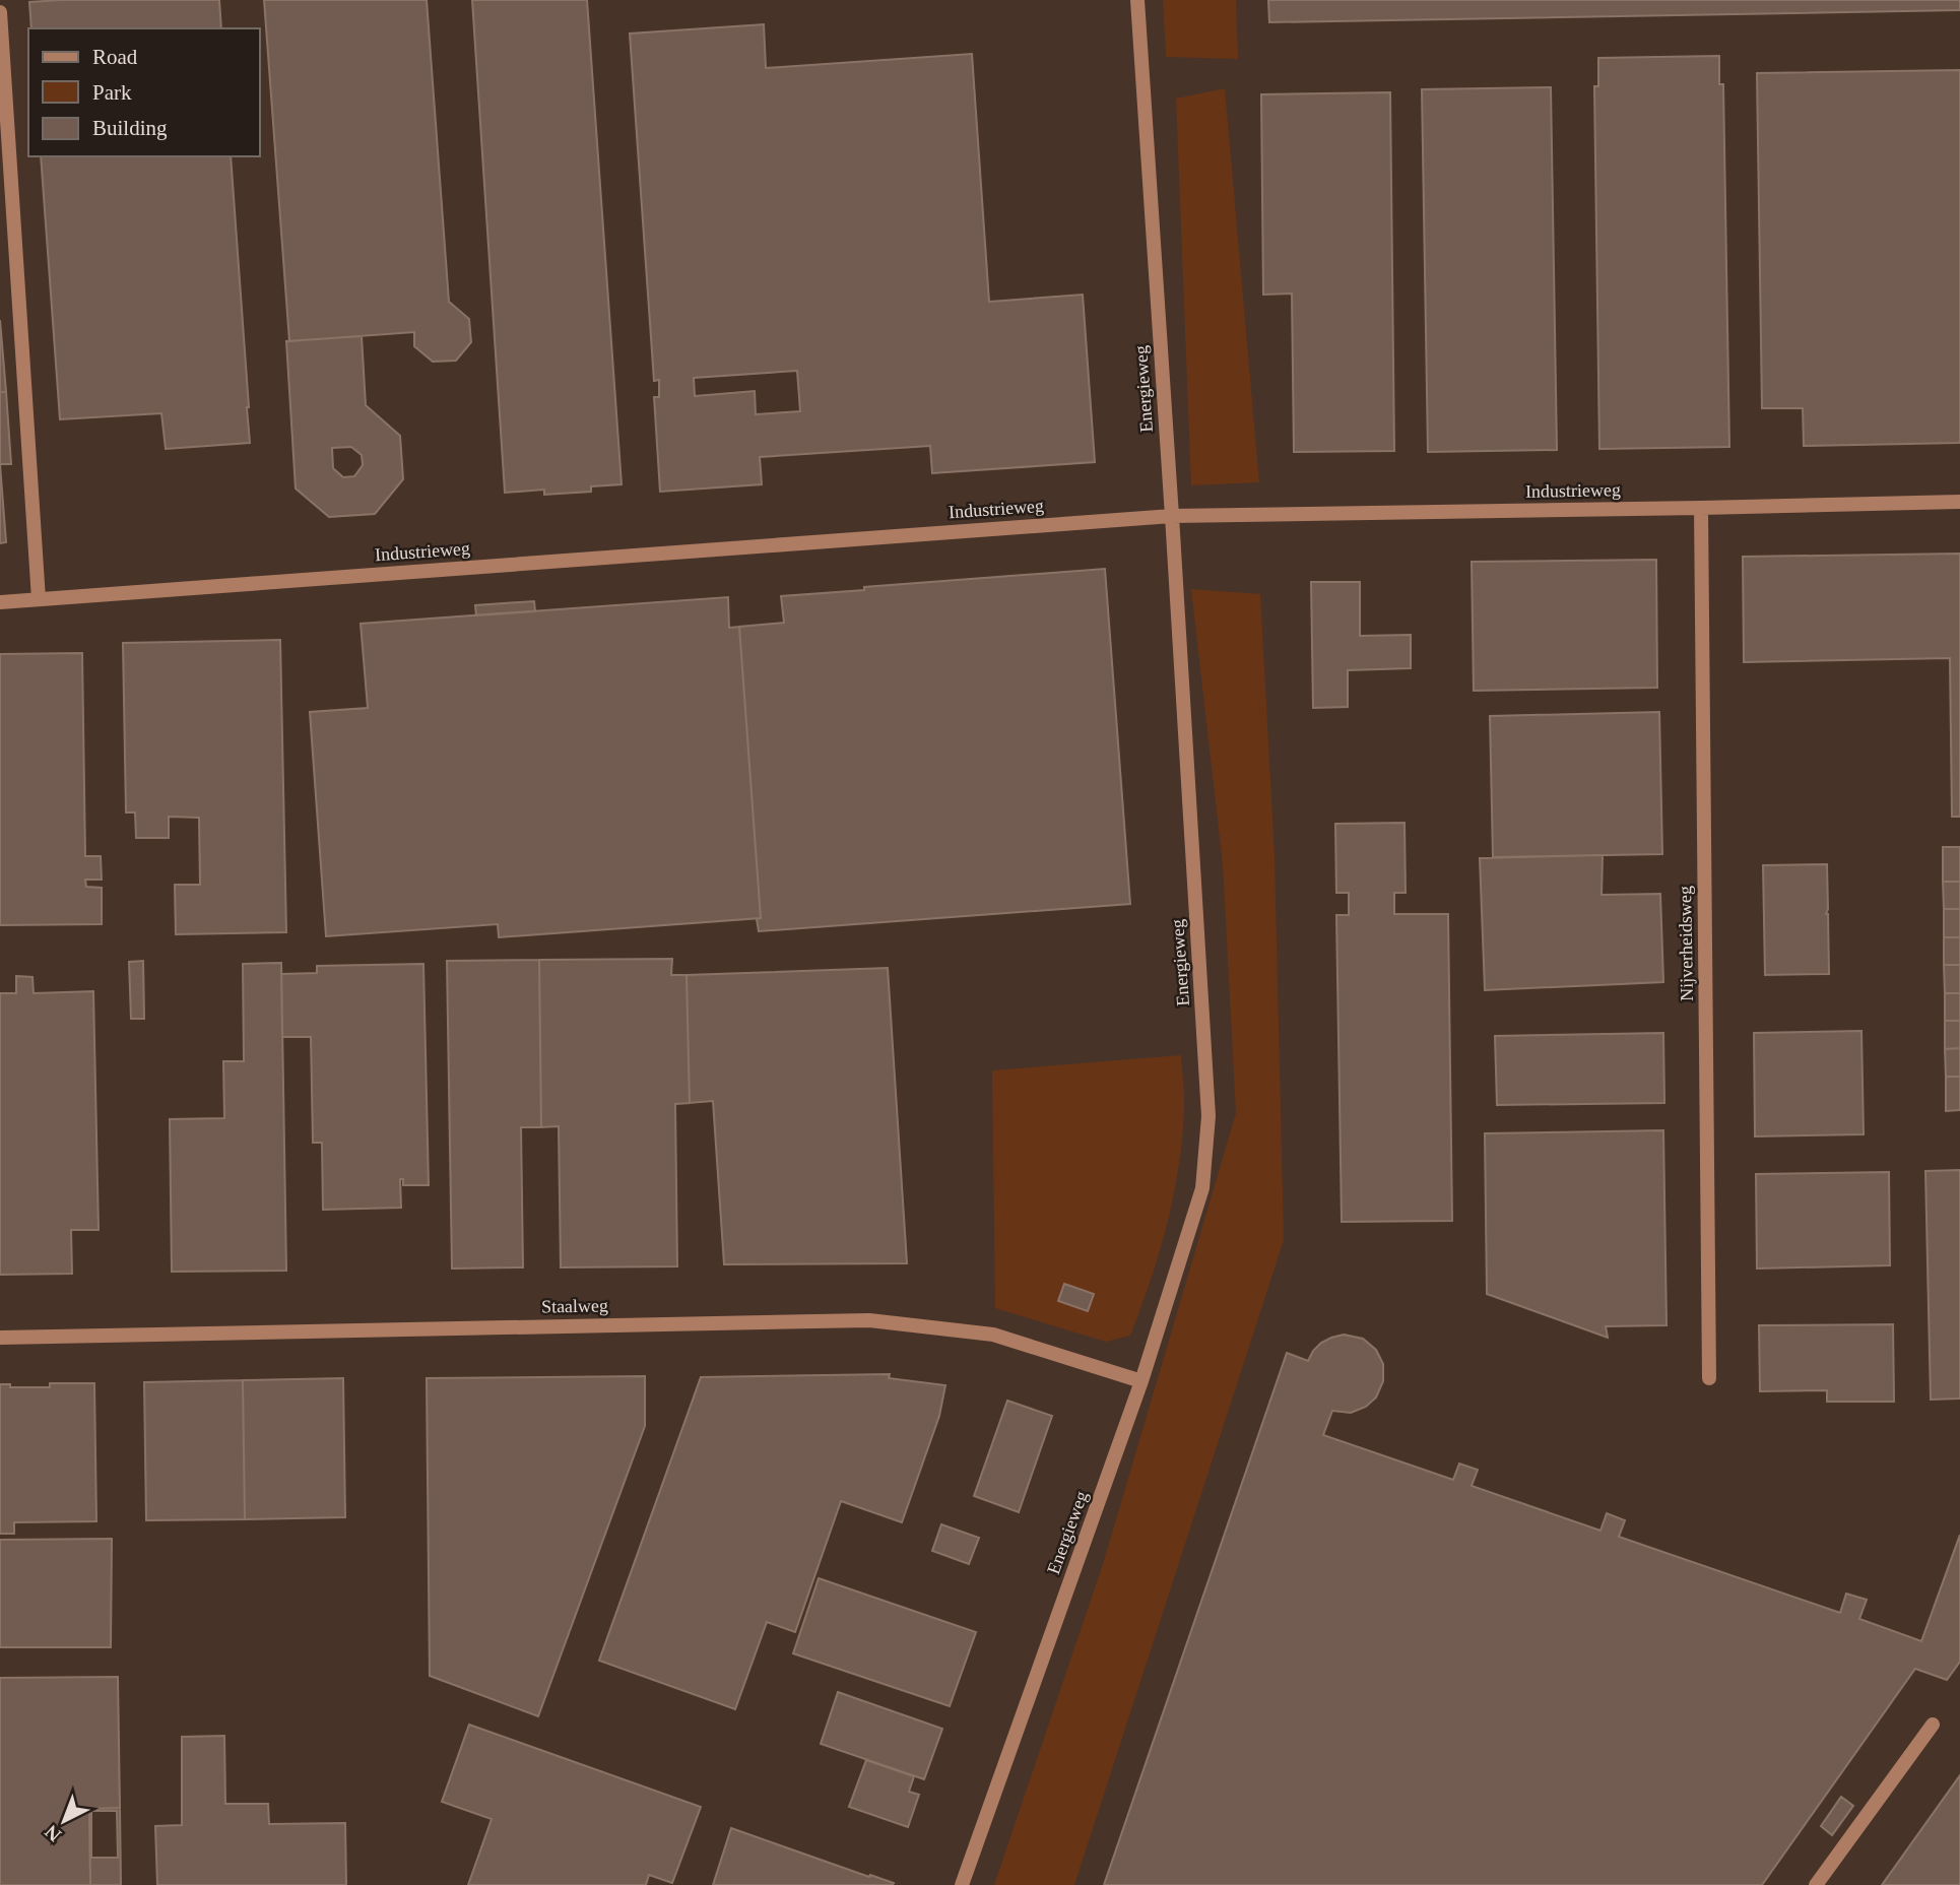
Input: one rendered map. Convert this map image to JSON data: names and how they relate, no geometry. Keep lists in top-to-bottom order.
{
  "streets": {
    "street": [
      "Energieweg",
      "Industrieweg",
      "Nijverheidsweg",
      "Staalweg"
    ]
  },
  "crossings": [
    ["Energieweg", "Industrieweg"],
    ["Energieweg", "Staalweg"],
    ["Industrieweg", "Nijverheidsweg"]
  ],
  "legend": ["Road", "Park", "Building"],
  "north": "bottom left"
}
